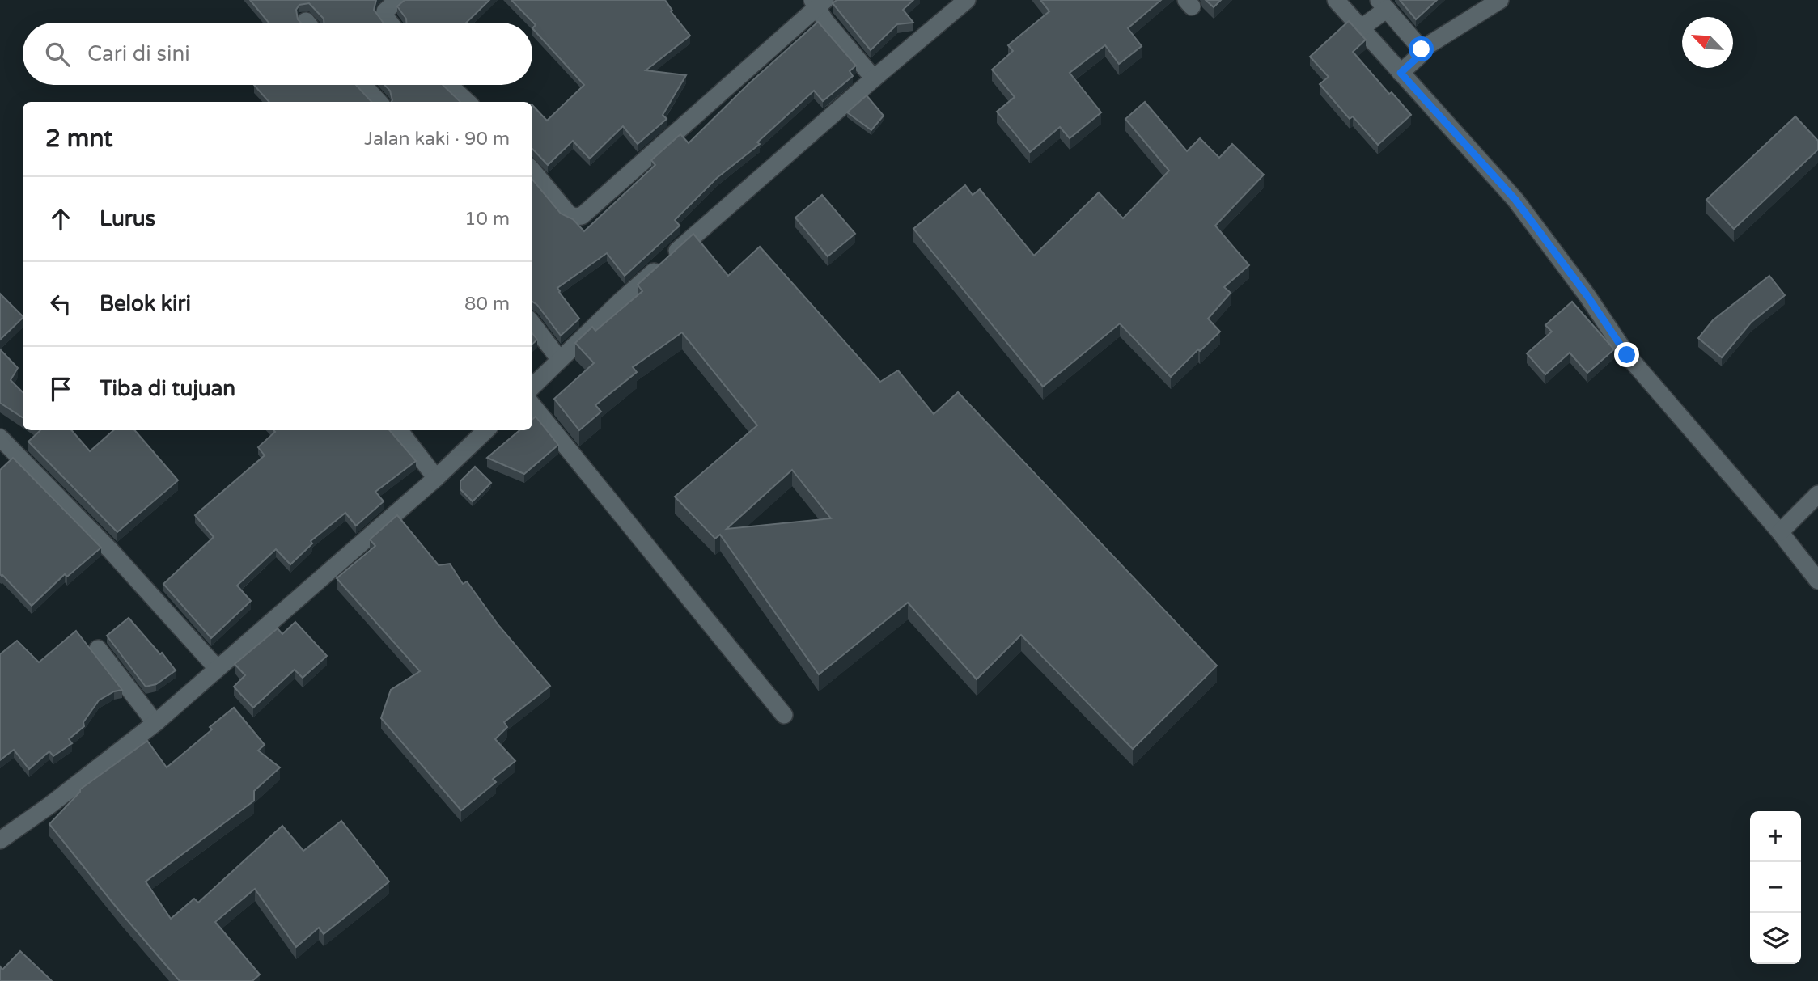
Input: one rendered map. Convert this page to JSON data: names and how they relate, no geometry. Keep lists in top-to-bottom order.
{
  "north": "top left",
  "page": {
    "search": "Cari di sini",
    "heading": ["2 mnt", "Jalan kaki · 90 m"],
    "list": [
      ["Lurus", "10 m"],
      ["Belok kiri", "80 m"],
      "Tiba di tujuan"
    ],
    "map_buttons": ["+", "−"]
  }
}
